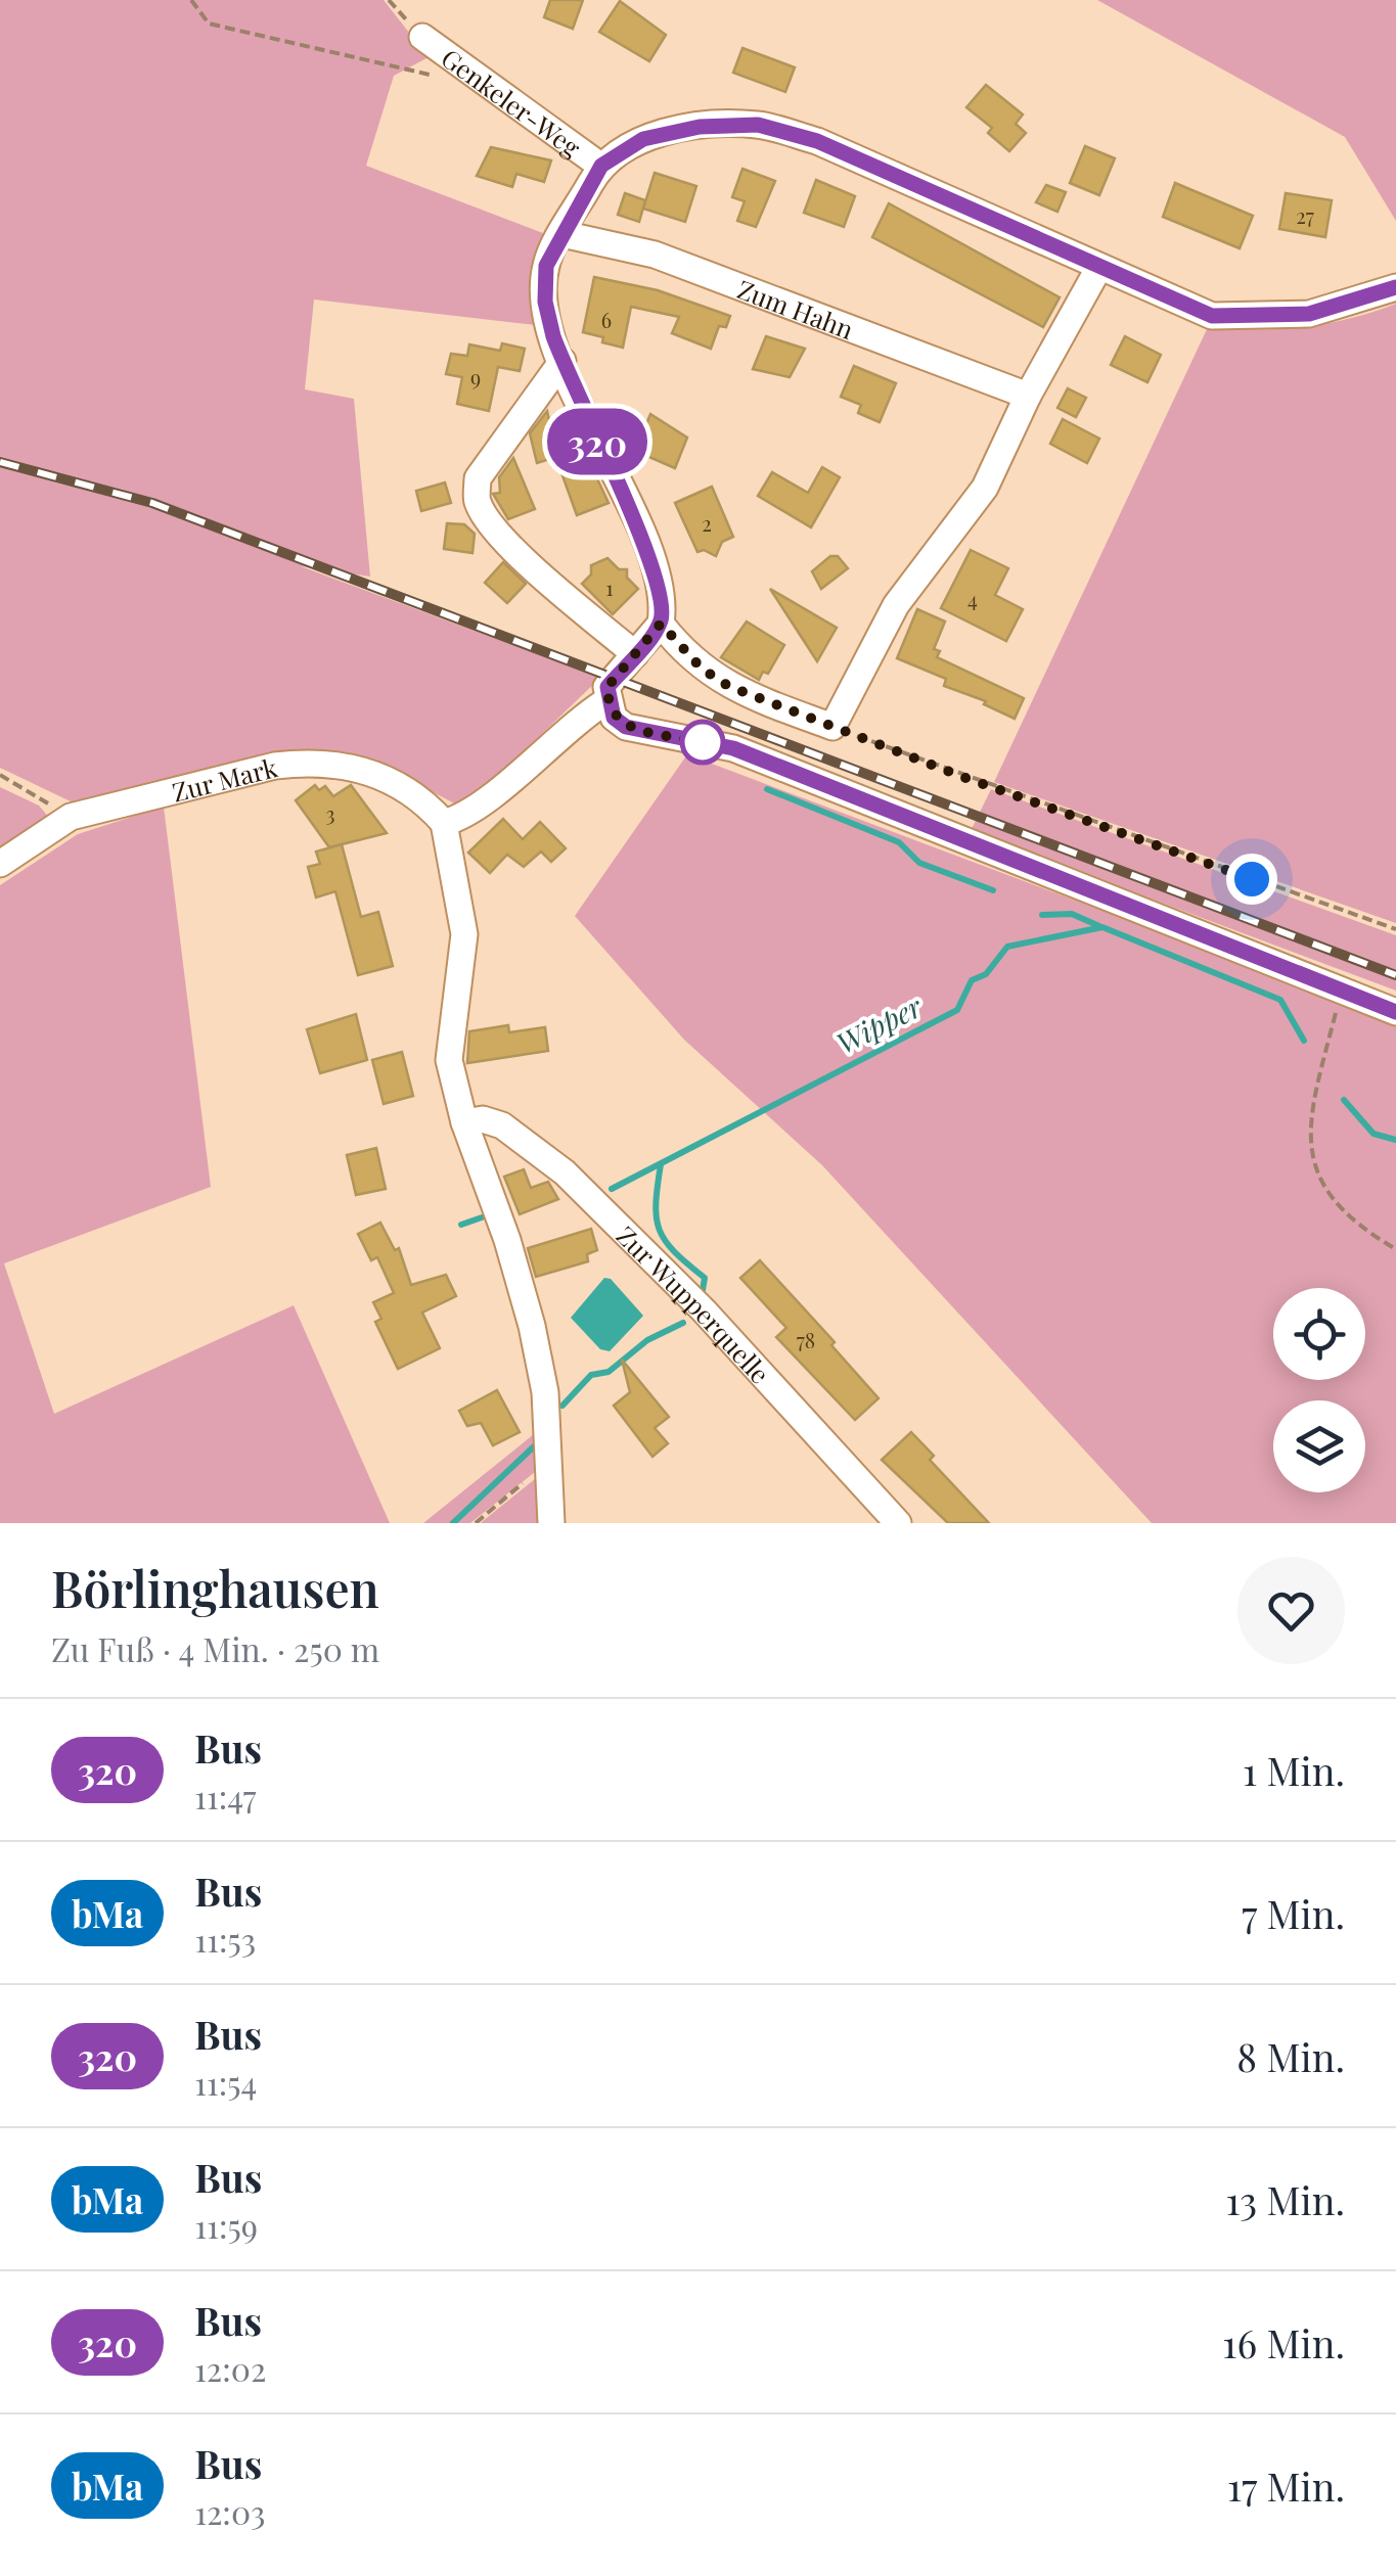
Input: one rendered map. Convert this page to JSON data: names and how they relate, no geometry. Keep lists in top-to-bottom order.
{
  "streets": {
    "street": [
      "Genkeler-Weg",
      "Zum Hahn",
      "Zur Mark",
      "Zur Wupperquelle"
    ]
  },
  "water": ["Wipper"],
  "lines": ["bus line 320"],
  "house_numbers": [
    "27",
    "6",
    "9",
    "2",
    "1",
    "4",
    "3",
    "78"
  ],
  "page": {
    "on_map": "320",
    "heading": ["Börlinghausen", "Zu Fuß · 4 Min. · 250 m"],
    "list": [
      {
        "mark": "320",
        "name": "Bus",
        "note": "11:47",
        "value": "1 Min."
      },
      {
        "mark": "bMa",
        "name": "Bus",
        "note": "11:53",
        "value": "7 Min."
      },
      {
        "mark": "320",
        "name": "Bus",
        "note": "11:54",
        "value": "8 Min."
      },
      {
        "mark": "bMa",
        "name": "Bus",
        "note": "11:59",
        "value": "13 Min."
      },
      {
        "mark": "320",
        "name": "Bus",
        "note": "12:02",
        "value": "16 Min."
      },
      {
        "mark": "bMa",
        "name": "Bus",
        "note": "12:03",
        "value": "17 Min."
      }
    ]
  }
}
